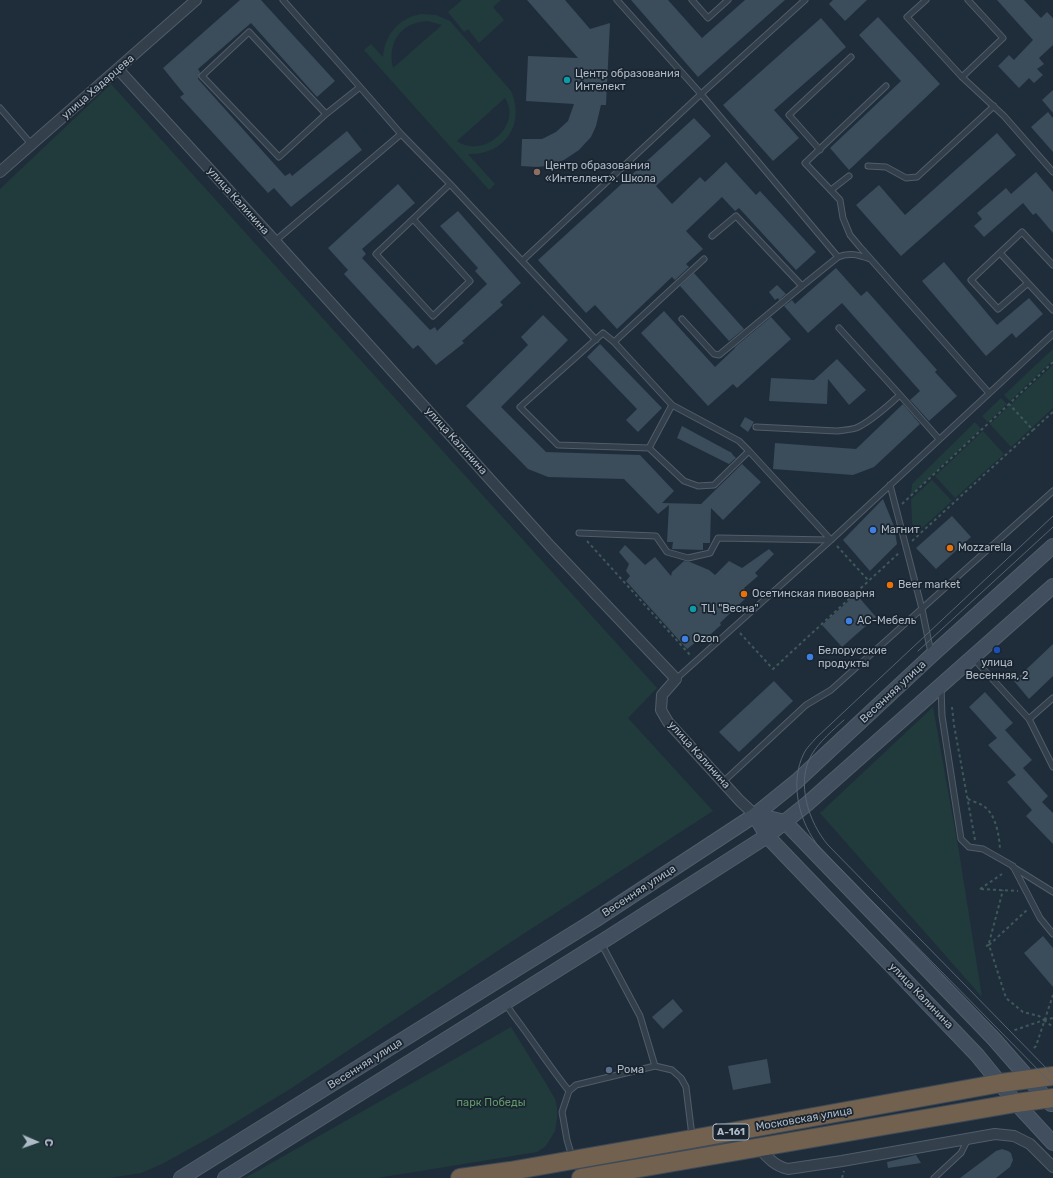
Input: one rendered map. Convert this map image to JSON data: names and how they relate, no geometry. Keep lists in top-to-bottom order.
{
  "streets": {
    "highway": ["Московская улица", "А-161"],
    "street": ["улица Хадарцева", "улица Калинина", "Весенняя улица"]
  },
  "crossings": [
    ["улица Хадарцева", "улица Калинина"],
    ["улица Калинина", "Весенняя улица"],
    ["улица Калинина", "Московская улица"]
  ],
  "parks": ["парк Победы"],
  "places": [
    "Центр образования Интелект",
    "Центр образования «Интеллект». Школа",
    "Магнит",
    "Mozzarella",
    "Beer market",
    "Осетинская пивоварня",
    "ТЦ \"Весна\"",
    "АС-Мебель",
    "Ozon",
    "улица Весенняя, 2",
    "Белорусские продукты",
    "Рома"
  ],
  "north": "right"
}
